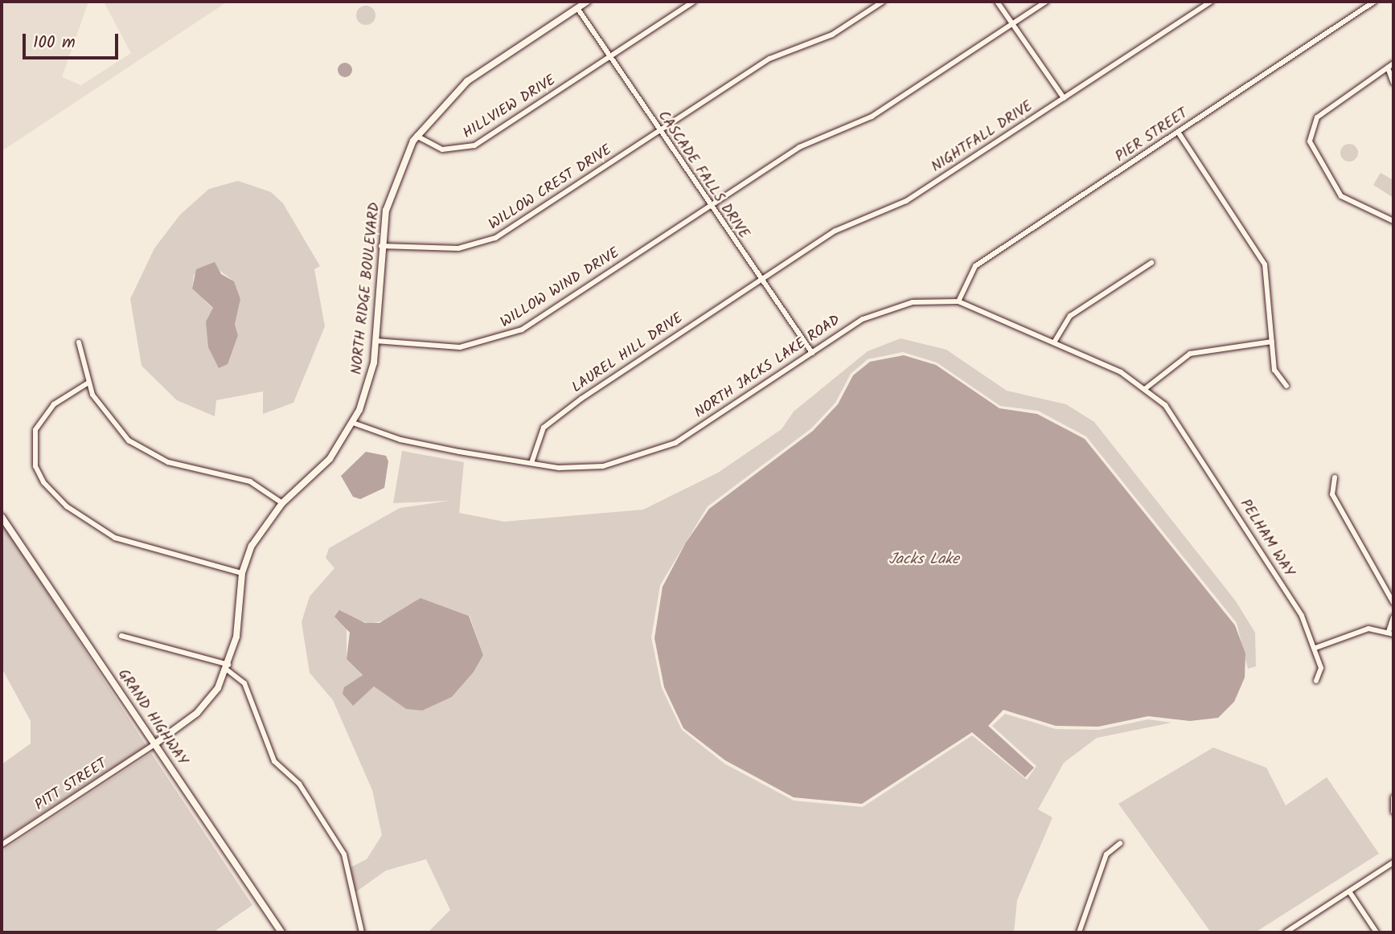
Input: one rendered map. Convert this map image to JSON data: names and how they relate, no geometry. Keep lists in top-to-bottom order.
{
  "streets": {
    "street": [
      "HILLVIEW DRIVE",
      "PIER STREET",
      "NIGHTFALL DRIVE",
      "CASCADE FALLS DRIVE",
      "WILLOW CREST DRIVE",
      "NORTH RIDGE BOULEVARD",
      "WILLOW WIND DRIVE",
      "LAUREL HILL DRIVE",
      "NORTH JACKS LAKE ROAD",
      "PELHAM WAY",
      "GRAND HIGHWAY",
      "PITT STREET"
    ]
  },
  "crossings": [
    ["HILLVIEW DRIVE", "CASCADE FALLS DRIVE"],
    ["HILLVIEW DRIVE", "NORTH RIDGE BOULEVARD"],
    ["PIER STREET", "NORTH JACKS LAKE ROAD"],
    ["NIGHTFALL DRIVE", "CASCADE FALLS DRIVE"],
    ["NIGHTFALL DRIVE", "LAUREL HILL DRIVE"],
    ["CASCADE FALLS DRIVE", "WILLOW CREST DRIVE"],
    ["CASCADE FALLS DRIVE", "NORTH RIDGE BOULEVARD"],
    ["CASCADE FALLS DRIVE", "WILLOW WIND DRIVE"],
    ["CASCADE FALLS DRIVE", "LAUREL HILL DRIVE"],
    ["CASCADE FALLS DRIVE", "NORTH JACKS LAKE ROAD"],
    ["WILLOW CREST DRIVE", "NORTH RIDGE BOULEVARD"],
    ["NORTH RIDGE BOULEVARD", "WILLOW WIND DRIVE"],
    ["NORTH RIDGE BOULEVARD", "NORTH JACKS LAKE ROAD"],
    ["LAUREL HILL DRIVE", "NORTH JACKS LAKE ROAD"],
    ["NORTH JACKS LAKE ROAD", "PELHAM WAY"],
    ["GRAND HIGHWAY", "PITT STREET"]
  ],
  "water": ["Jacks Lake"],
  "scale_bar": "100 m"
}
